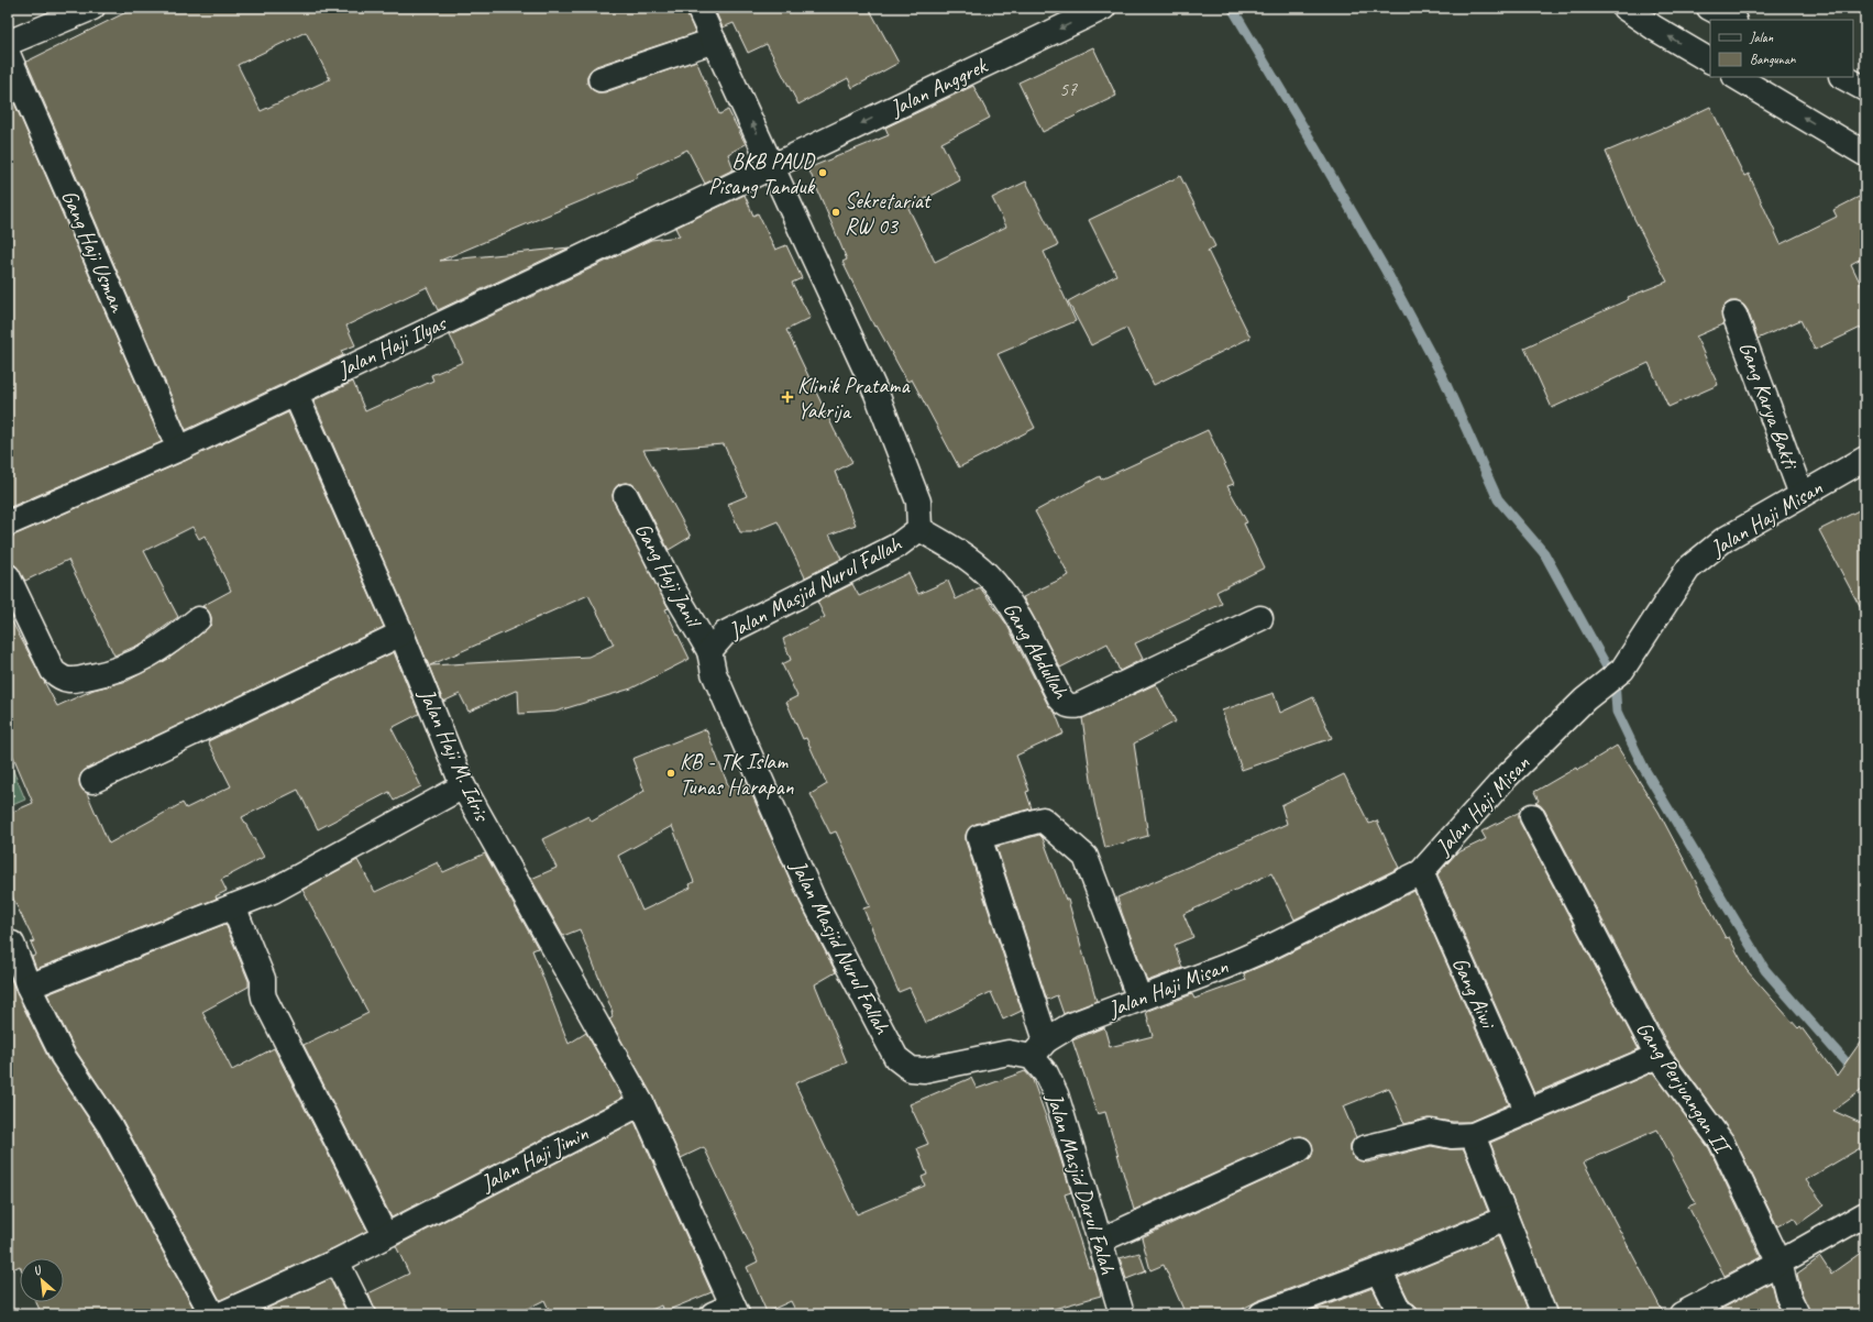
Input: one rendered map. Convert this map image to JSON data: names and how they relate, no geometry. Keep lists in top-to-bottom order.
{
  "streets": {
    "main road": [
      "Jalan Anggrek",
      "Gang Haji Usman",
      "Jalan Haji Ilyas",
      "Gang Karya Bakti",
      "Jalan Haji Misan",
      "Gang Haji Janil",
      "Jalan Masjid Nurul Fallah",
      "Gang Abdullah",
      "Jalan Haji M. Idris",
      "Gang Aiwi",
      "Gang Perjuangan II",
      "Jalan Haji Jimin",
      "Jalan Masjid Darul Falah"
    ]
  },
  "crossings": [
    ["Jalan Anggrek", "Jalan Haji Ilyas"],
    ["Jalan Anggrek", "Jalan Masjid Nurul Fallah"],
    ["Gang Haji Usman", "Jalan Haji Ilyas"],
    ["Jalan Haji Ilyas", "Jalan Masjid Nurul Fallah"],
    ["Jalan Haji Ilyas", "Jalan Haji M. Idris"],
    ["Gang Karya Bakti", "Jalan Haji Misan"],
    ["Jalan Haji Misan", "Jalan Masjid Nurul Fallah"],
    ["Jalan Haji Misan", "Gang Aiwi"],
    ["Jalan Haji Misan", "Jalan Masjid Darul Falah"],
    ["Gang Haji Janil", "Jalan Masjid Nurul Fallah"],
    ["Jalan Masjid Nurul Fallah", "Gang Abdullah"],
    ["Jalan Masjid Nurul Fallah", "Jalan Masjid Darul Falah"],
    ["Jalan Haji M. Idris", "Jalan Haji Jimin"]
  ],
  "one_way": ["Jalan Anggrek"],
  "places": {
    "other": ["BKB PAUD Pisang Tanduk", "Sekretariat RW 03", "KB - TK Islam Tunas Harapan"],
    "health": ["Klinik Pratama Yakrija"]
  },
  "house_numbers": ["57"],
  "legend": ["Jalan", "Bangunan"],
  "north": "top left"
}
